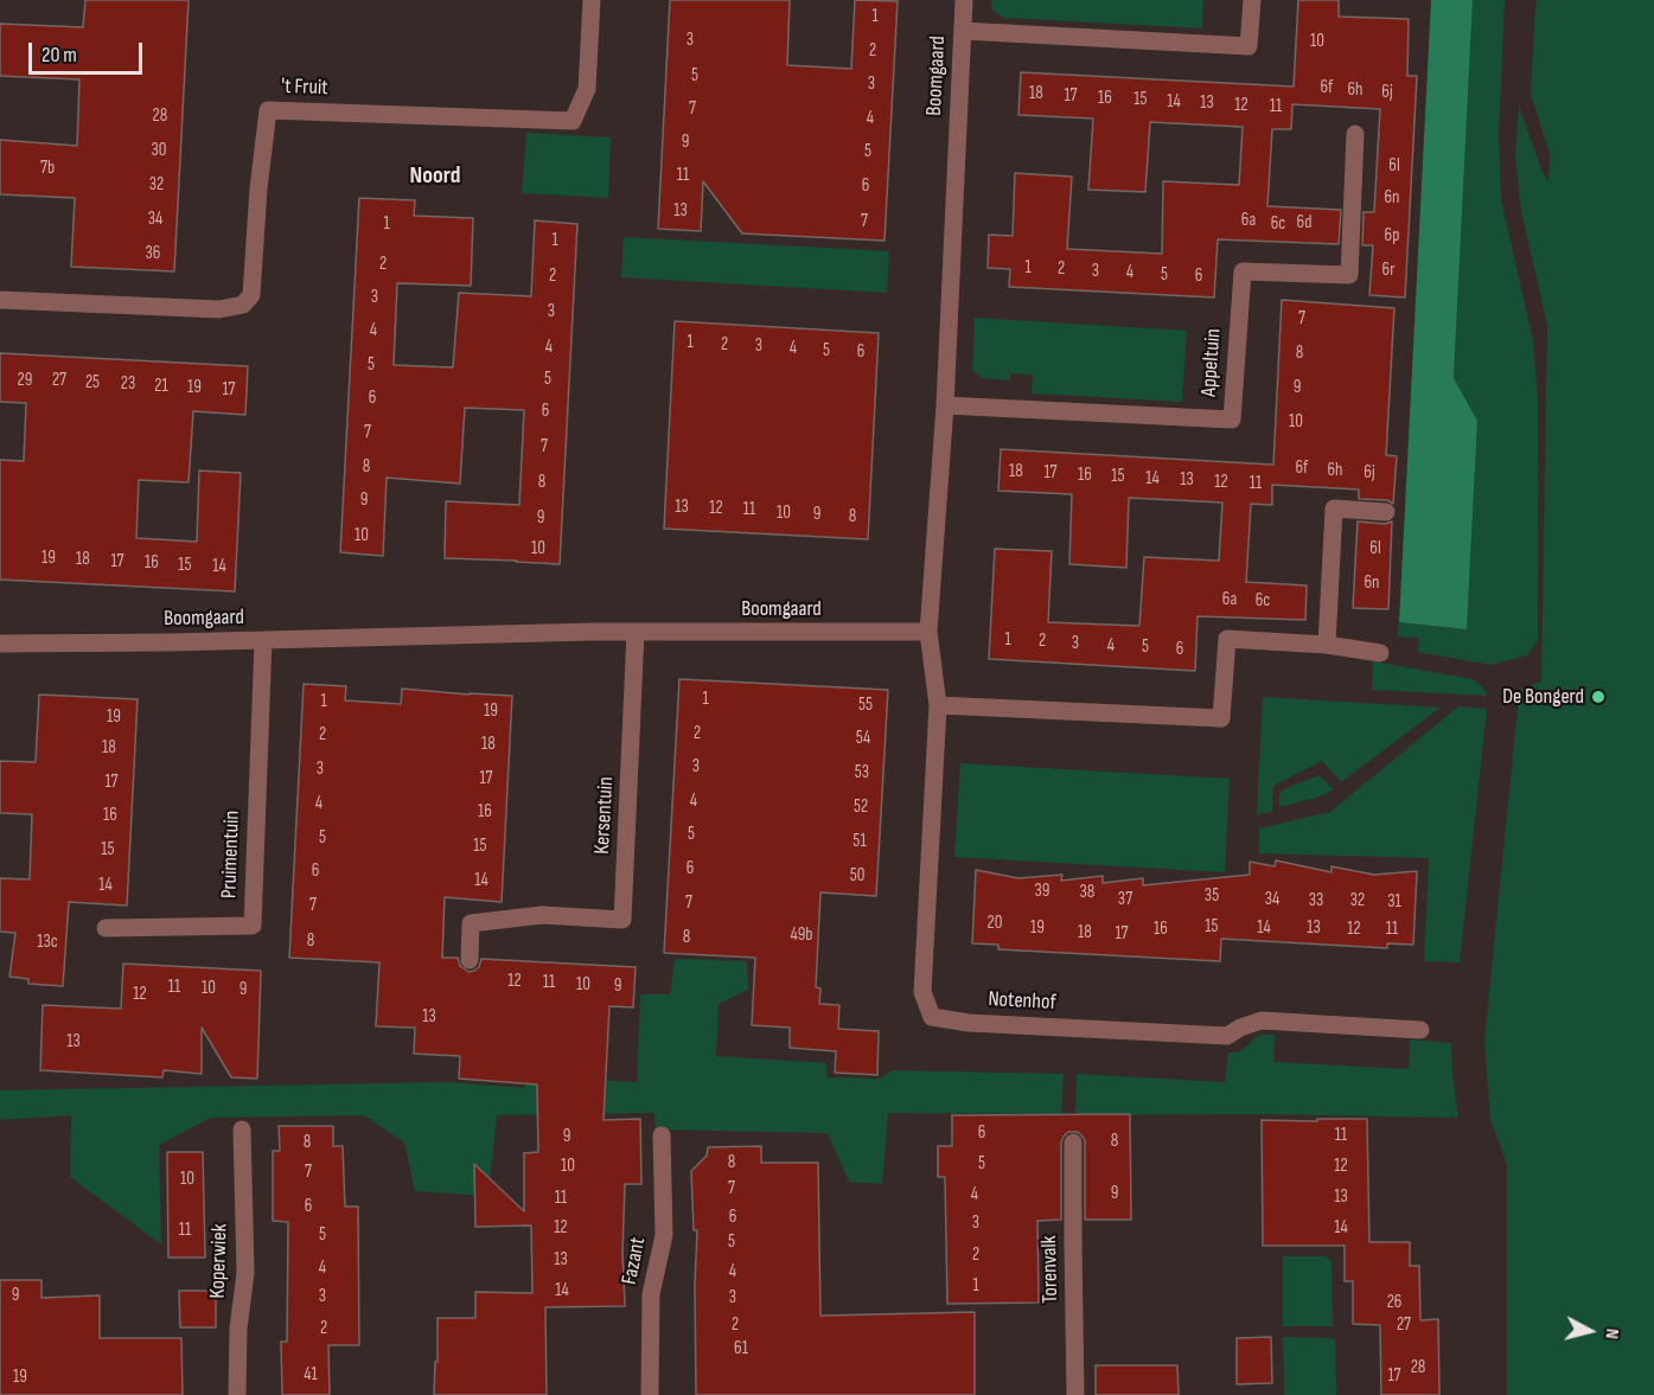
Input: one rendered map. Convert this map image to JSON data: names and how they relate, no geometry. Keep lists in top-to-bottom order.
{
  "streets": {
    "street": [
      "Boomgaard",
      "'t Fruit",
      "Appeltuin",
      "Kersentuin",
      "Pruimentuin",
      "Notenhof",
      "Koperwiek",
      "Fazant",
      "Torenvalk"
    ]
  },
  "crossings": [
    ["Boomgaard", "Appeltuin"],
    ["Boomgaard", "Kersentuin"],
    ["Boomgaard", "Pruimentuin"],
    ["Boomgaard", "Notenhof"]
  ],
  "districts": ["Noord"],
  "places": ["De Bongerd"],
  "house_numbers": [
    "1",
    "3",
    "10",
    "2",
    "5",
    "3",
    "6f",
    "6h",
    "6j",
    "18",
    "17",
    "16",
    "15",
    "14",
    "13",
    "12",
    "11",
    "7",
    "28",
    "4",
    "9",
    "30",
    "5",
    "6l",
    "7b",
    "11",
    "32",
    "6",
    "6n",
    "13",
    "34",
    "6a",
    "7",
    "6d",
    "1",
    "6c",
    "6p",
    "1",
    "36",
    "2",
    "1",
    "2",
    "6r",
    "3",
    "4",
    "5",
    "2",
    "6",
    "3",
    "3",
    "7",
    "4",
    "1",
    "2",
    "3",
    "4",
    "4",
    "5",
    "6",
    "8",
    "5",
    "5",
    "29",
    "27",
    "25",
    "23",
    "21",
    "19",
    "9",
    "17",
    "6",
    "6",
    "10",
    "7",
    "7",
    "8",
    "6f",
    "6h",
    "18",
    "17",
    "6j",
    "16",
    "15",
    "14",
    "13",
    "8",
    "12",
    "11",
    "9",
    "13",
    "12",
    "11",
    "10",
    "9",
    "8",
    "9",
    "10",
    "10",
    "6l",
    "19",
    "18",
    "17",
    "16",
    "15",
    "14",
    "6n",
    "6a",
    "6c",
    "1",
    "2",
    "3",
    "4",
    "5",
    "6",
    "1",
    "1",
    "55",
    "19",
    "19",
    "2",
    "2",
    "54",
    "18",
    "18",
    "3",
    "3",
    "53",
    "17",
    "17",
    "4",
    "4",
    "52",
    "16",
    "16",
    "5",
    "5",
    "51",
    "15",
    "15",
    "6",
    "6",
    "50",
    "14",
    "14",
    "39",
    "38",
    "35",
    "37",
    "34",
    "33",
    "32",
    "31",
    "7",
    "7",
    "20",
    "15",
    "19",
    "14",
    "13",
    "16",
    "12",
    "11",
    "18",
    "17",
    "49b",
    "8",
    "8",
    "13c",
    "12",
    "11",
    "10",
    "9",
    "11",
    "10",
    "9",
    "12",
    "13",
    "13",
    "6",
    "11",
    "9",
    "8",
    "8",
    "8",
    "5",
    "10",
    "12",
    "7",
    "10",
    "7",
    "9",
    "4",
    "13",
    "11",
    "6",
    "6",
    "3",
    "12",
    "14",
    "11",
    "5",
    "5",
    "2",
    "13",
    "4",
    "4",
    "1",
    "14",
    "9",
    "3",
    "3",
    "26",
    "2",
    "27",
    "2",
    "61",
    "28",
    "41",
    "17",
    "19"
  ],
  "scale_bar": "20 m",
  "north": "right"
}
